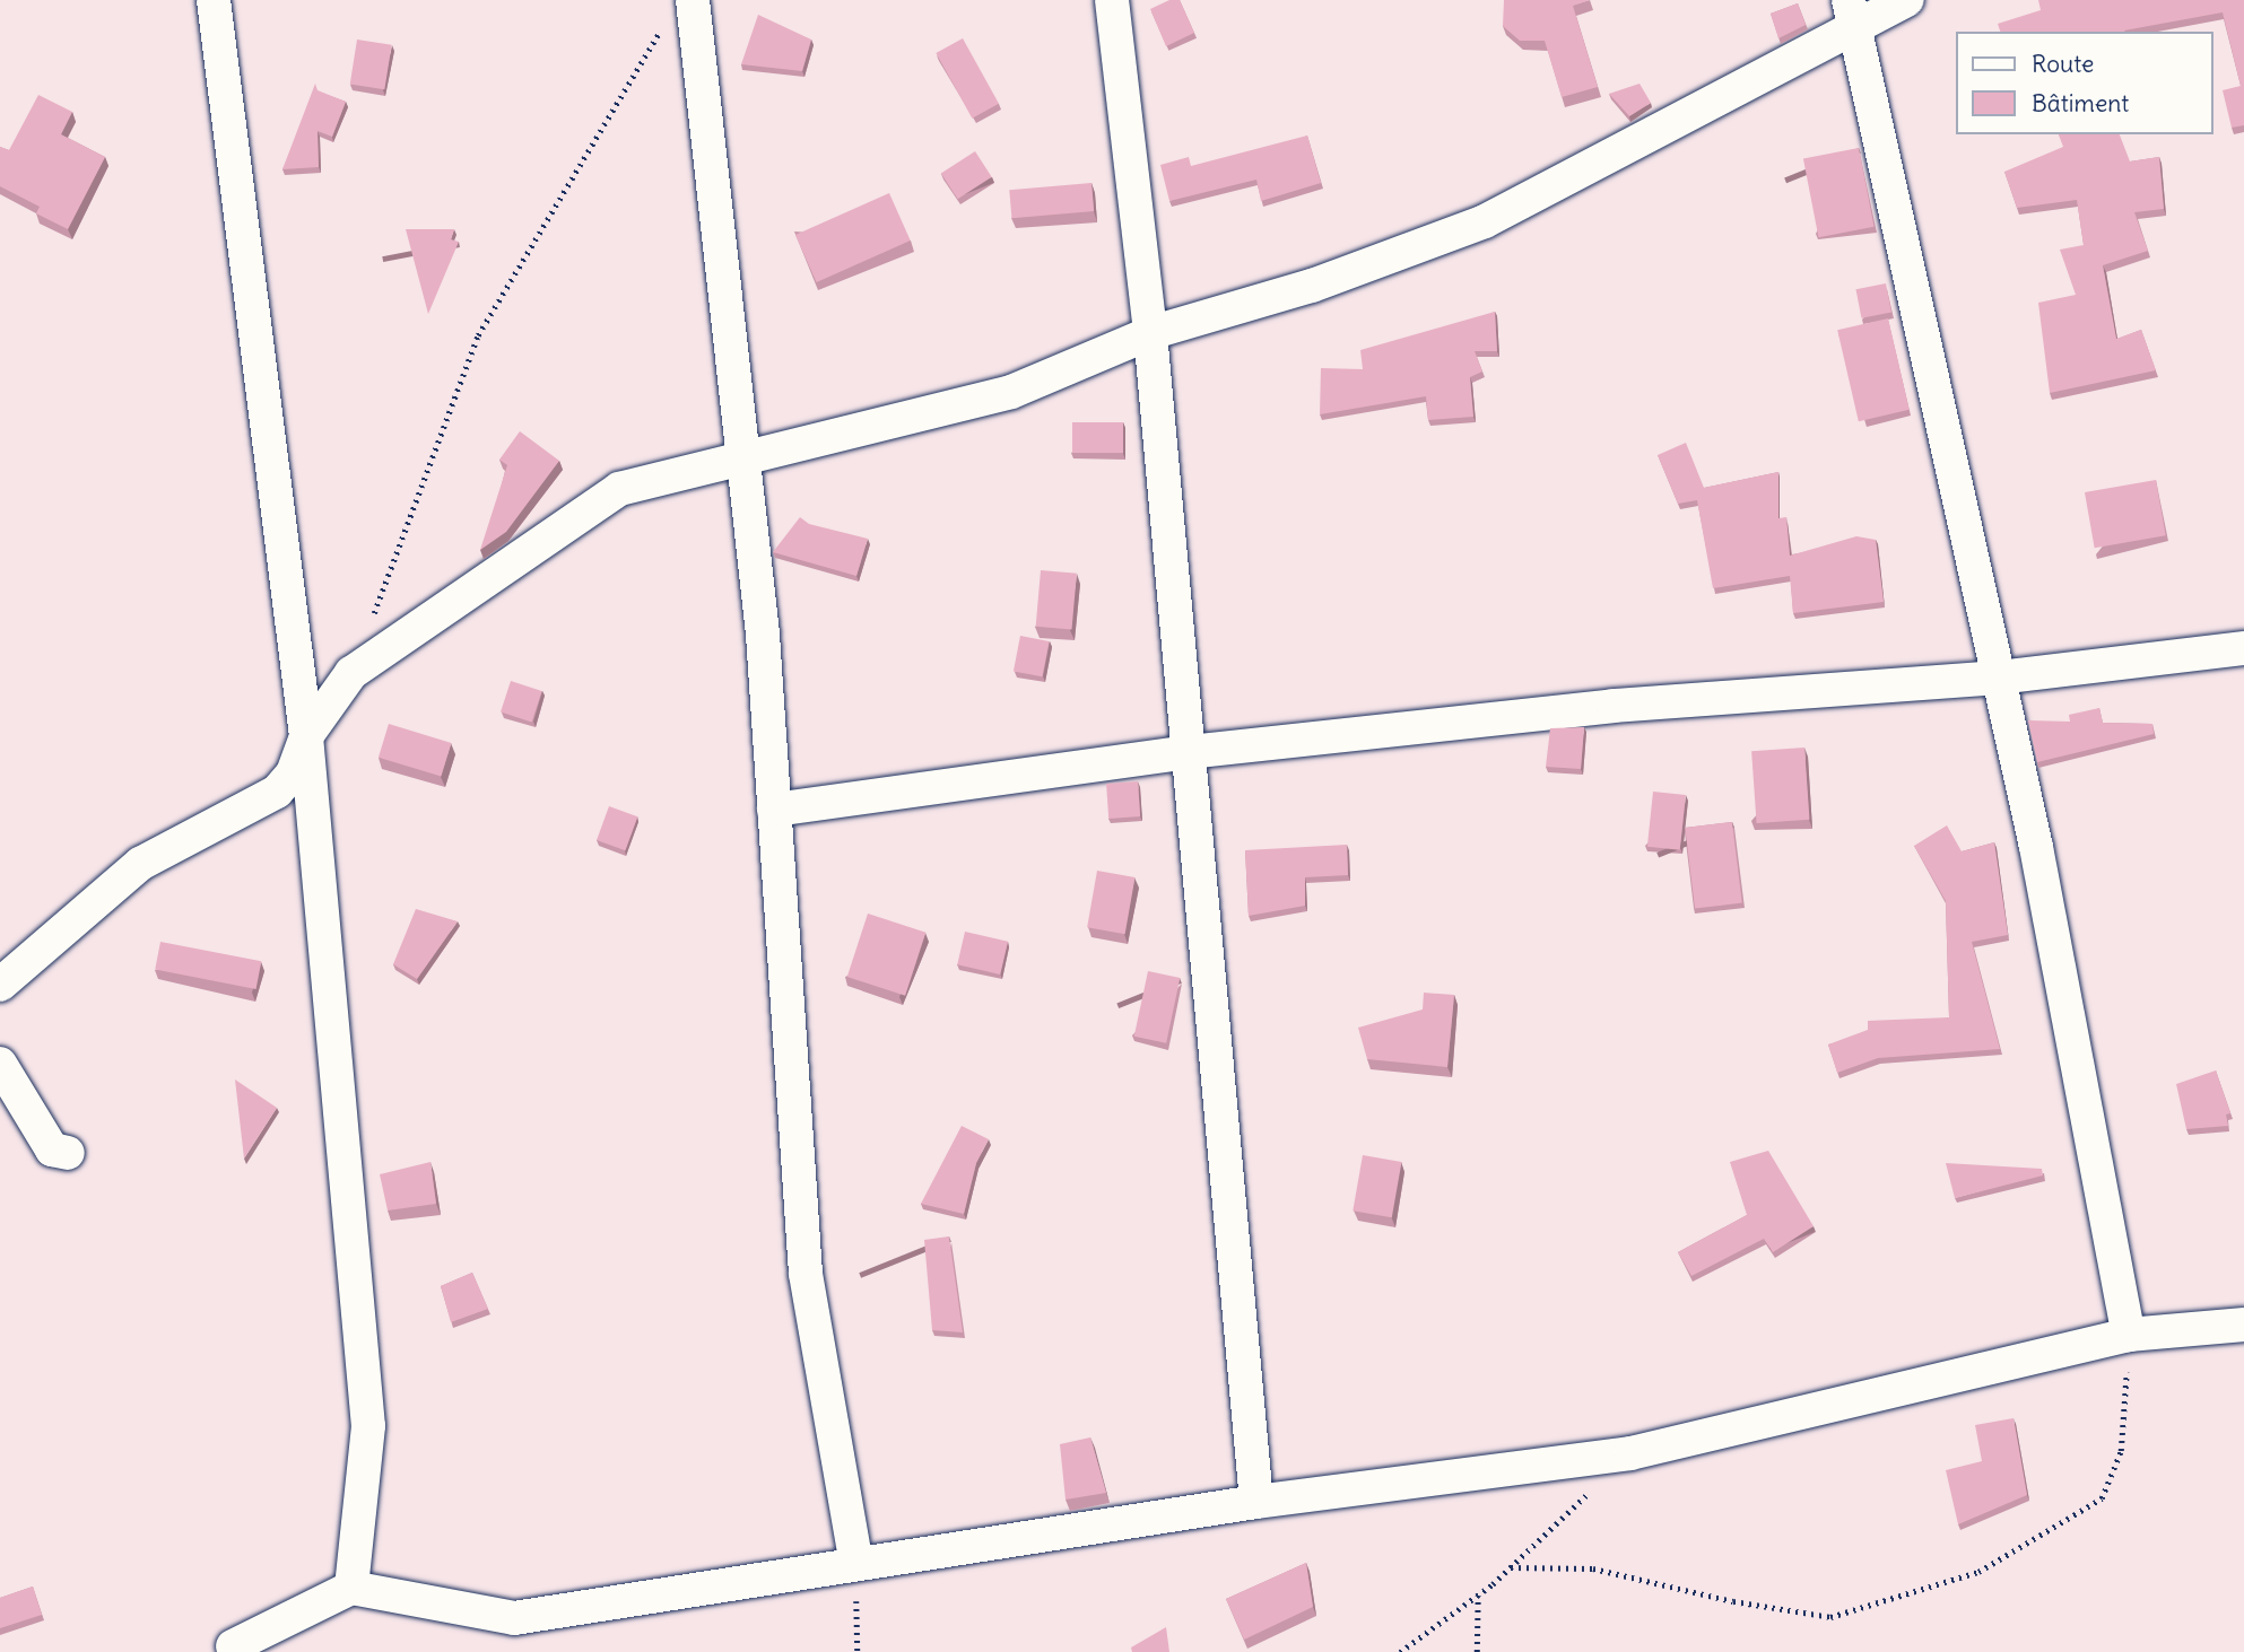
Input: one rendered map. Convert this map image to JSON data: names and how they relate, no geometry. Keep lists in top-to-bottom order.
{
  "legend": ["Route", "Bâtiment"]
}
